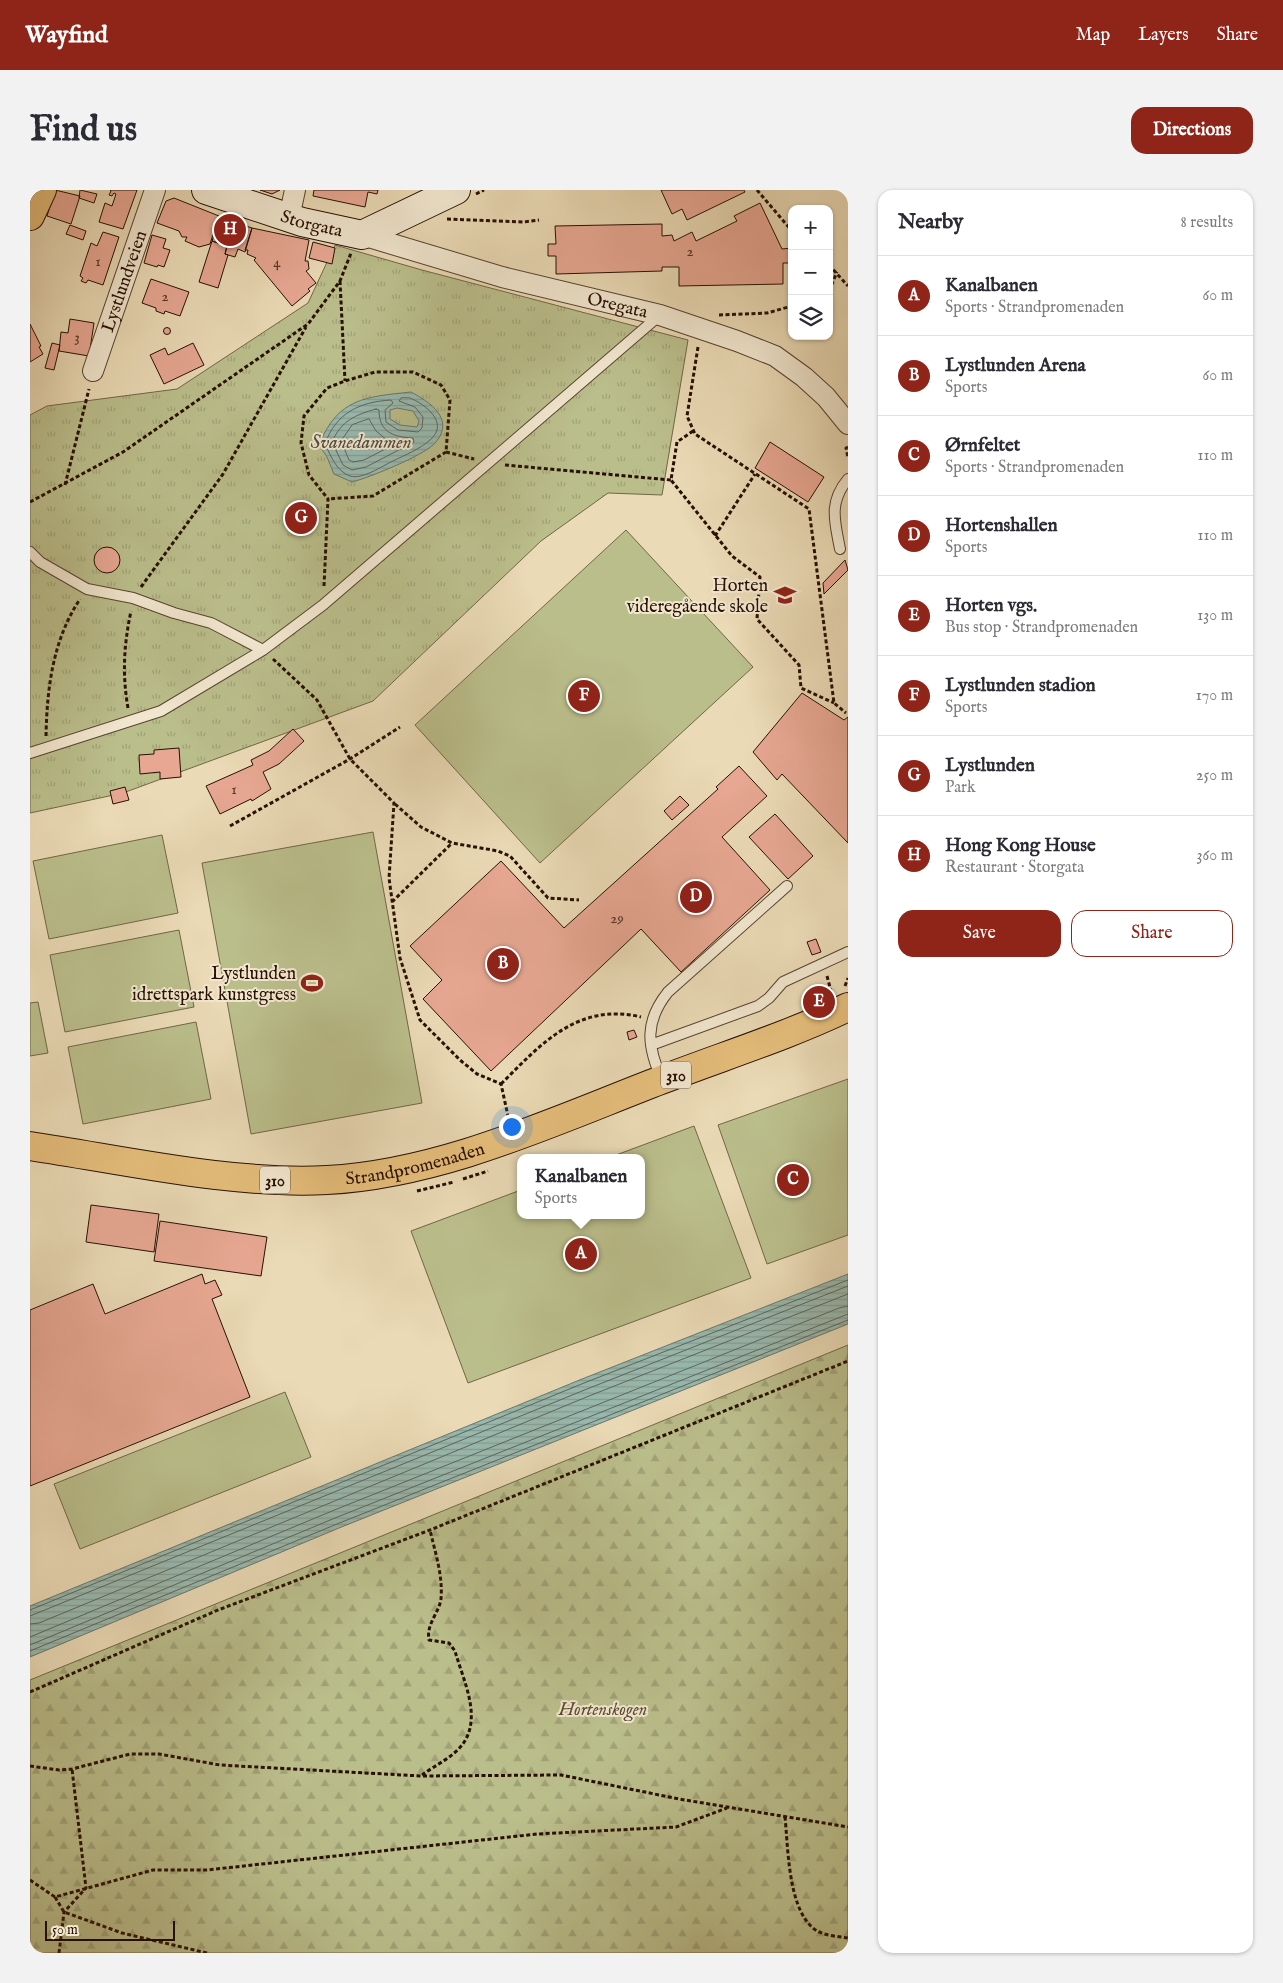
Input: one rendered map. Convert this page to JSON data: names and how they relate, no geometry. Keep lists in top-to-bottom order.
{
  "streets": {
    "main road": ["Storgata", "310", "Strandpromenaden"],
    "street": ["Lystlundveien", "Oregata"]
  },
  "crossings": [
    ["Storgata", "Oregata"]
  ],
  "water": ["Svanedammen"],
  "parks": ["Hortenskogen"],
  "places": {
    "school or university": ["Horten videregående skole"],
    "sports": ["Lystlunden idrettspark kunstgress"]
  },
  "house_numbers": [
    "2",
    "1",
    "4",
    "2",
    "3",
    "1",
    "29"
  ],
  "scale_bar": "50 m",
  "page": {
    "header": "Wayfind",
    "nav": ["Map", "Layers", "Share"],
    "buttons": [
      "Directions",
      ["Save", "Share"]
    ],
    "title": "Find us",
    "heading": ["Nearby", "8 results"],
    "map_buttons": ["+", "−"],
    "pins": [
      "H",
      "G",
      "F",
      "D",
      "B",
      "E",
      "C",
      "A"
    ],
    "list": [
      {
        "mark": "A",
        "name": "Kanalbanen",
        "note": "Sports · Strandpromenaden",
        "value": "60 m"
      },
      {
        "mark": "B",
        "name": "Lystlunden Arena",
        "note": "Sports",
        "value": "60 m"
      },
      {
        "mark": "C",
        "name": "Ørnfeltet",
        "note": "Sports · Strandpromenaden",
        "value": "110 m"
      },
      {
        "mark": "D",
        "name": "Hortenshallen",
        "note": "Sports",
        "value": "110 m"
      },
      {
        "mark": "E",
        "name": "Horten vgs.",
        "note": "Bus stop · Strandpromenaden",
        "value": "130 m"
      },
      {
        "mark": "F",
        "name": "Lystlunden stadion",
        "note": "Sports",
        "value": "170 m"
      },
      {
        "mark": "G",
        "name": "Lystlunden",
        "note": "Park",
        "value": "250 m"
      },
      {
        "mark": "H",
        "name": "Hong Kong House",
        "note": "Restaurant · Storgata",
        "value": "360 m"
      }
    ],
    "popup": ["Kanalbanen", "Sports"],
    "scale": "50 m"
  }
}
